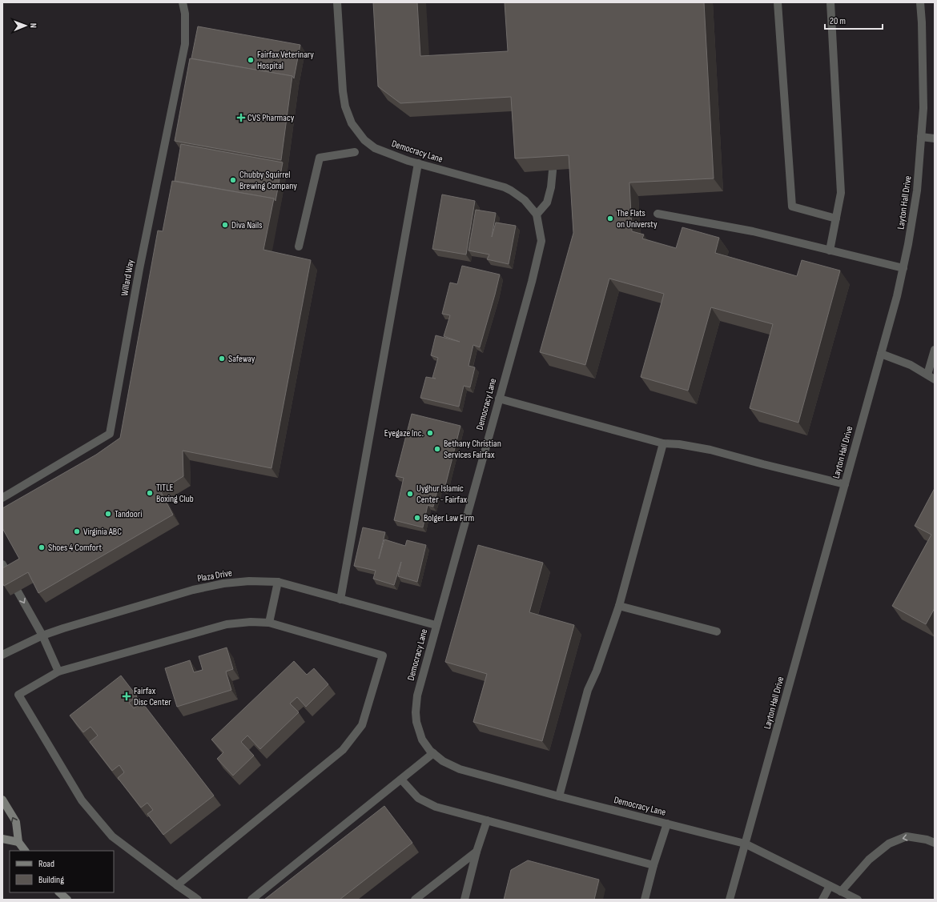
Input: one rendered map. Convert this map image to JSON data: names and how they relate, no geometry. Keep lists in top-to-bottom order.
{
  "streets": {
    "street": [
      "Democracy Lane",
      "Layton Hall Drive",
      "Willard Way",
      "Plaza Drive"
    ]
  },
  "crossings": [
    ["Democracy Lane", "Layton Hall Drive"],
    ["Democracy Lane", "Plaza Drive"]
  ],
  "places": {
    "other": [
      "Fairfax Veterinary Hospital",
      "Chubby Squirrel Brewing Company",
      "The Flats on Universty",
      "Diva Nails",
      "Safeway",
      "Eyegaze Inc.",
      "Bethany Christian Services Fairfax",
      "TITLE Boxing Club",
      "Uyghur Islamic Center - Fairfax",
      "Tandoori",
      "Bolger Law Firm",
      "Virginia ABC",
      "Shoes 4 Comfort"
    ],
    "health": ["CVS Pharmacy", "Fairfax Disc Center"]
  },
  "legend": ["Road", "Building"],
  "scale_bar": "20 m",
  "north": "right"
}
